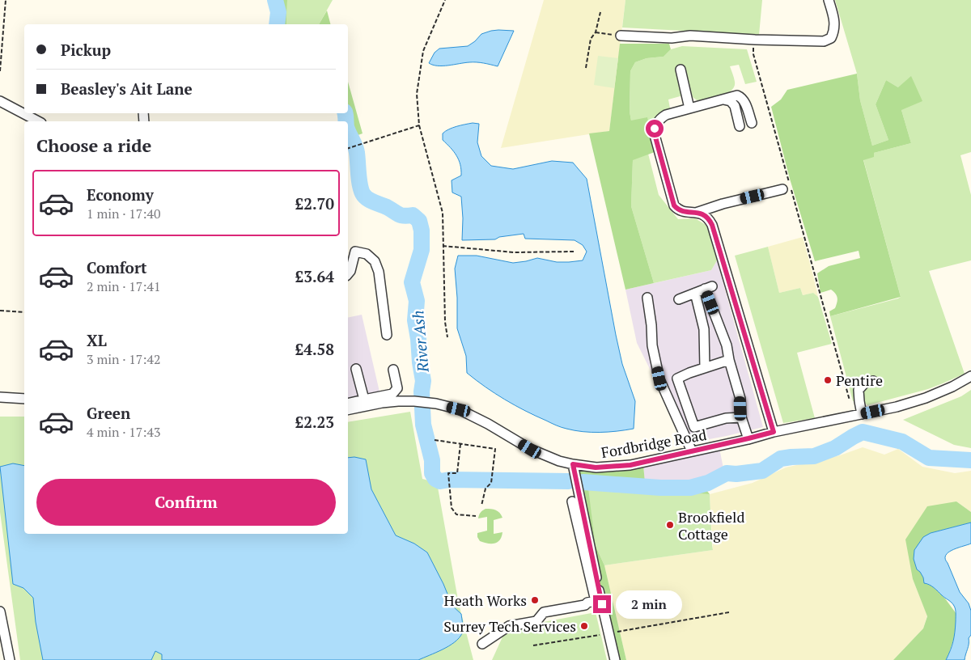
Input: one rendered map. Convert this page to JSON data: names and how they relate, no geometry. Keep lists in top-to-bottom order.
{
  "streets": {
    "street": ["Fordbridge Road"]
  },
  "water": ["River Ash"],
  "places": [
    "Pentire",
    "Brookfield Cottage",
    "Heath Works",
    "Surrey Tech Services"
  ],
  "page": {
    "banner": ["Pickup", "Beasley's Ait Lane"],
    "heading": "Choose a ride",
    "list": [
      {
        "name": "Economy",
        "note": "1 min · 17:40",
        "value": "£2.70"
      },
      {
        "name": "Comfort",
        "note": "2 min · 17:41",
        "value": "£3.64"
      },
      {
        "name": "XL",
        "note": "3 min · 17:42",
        "value": "£4.58"
      },
      {
        "name": "Green",
        "note": "4 min · 17:43",
        "value": "£2.23"
      }
    ],
    "buttons": "Confirm",
    "bubble": "2 min"
  }
}
